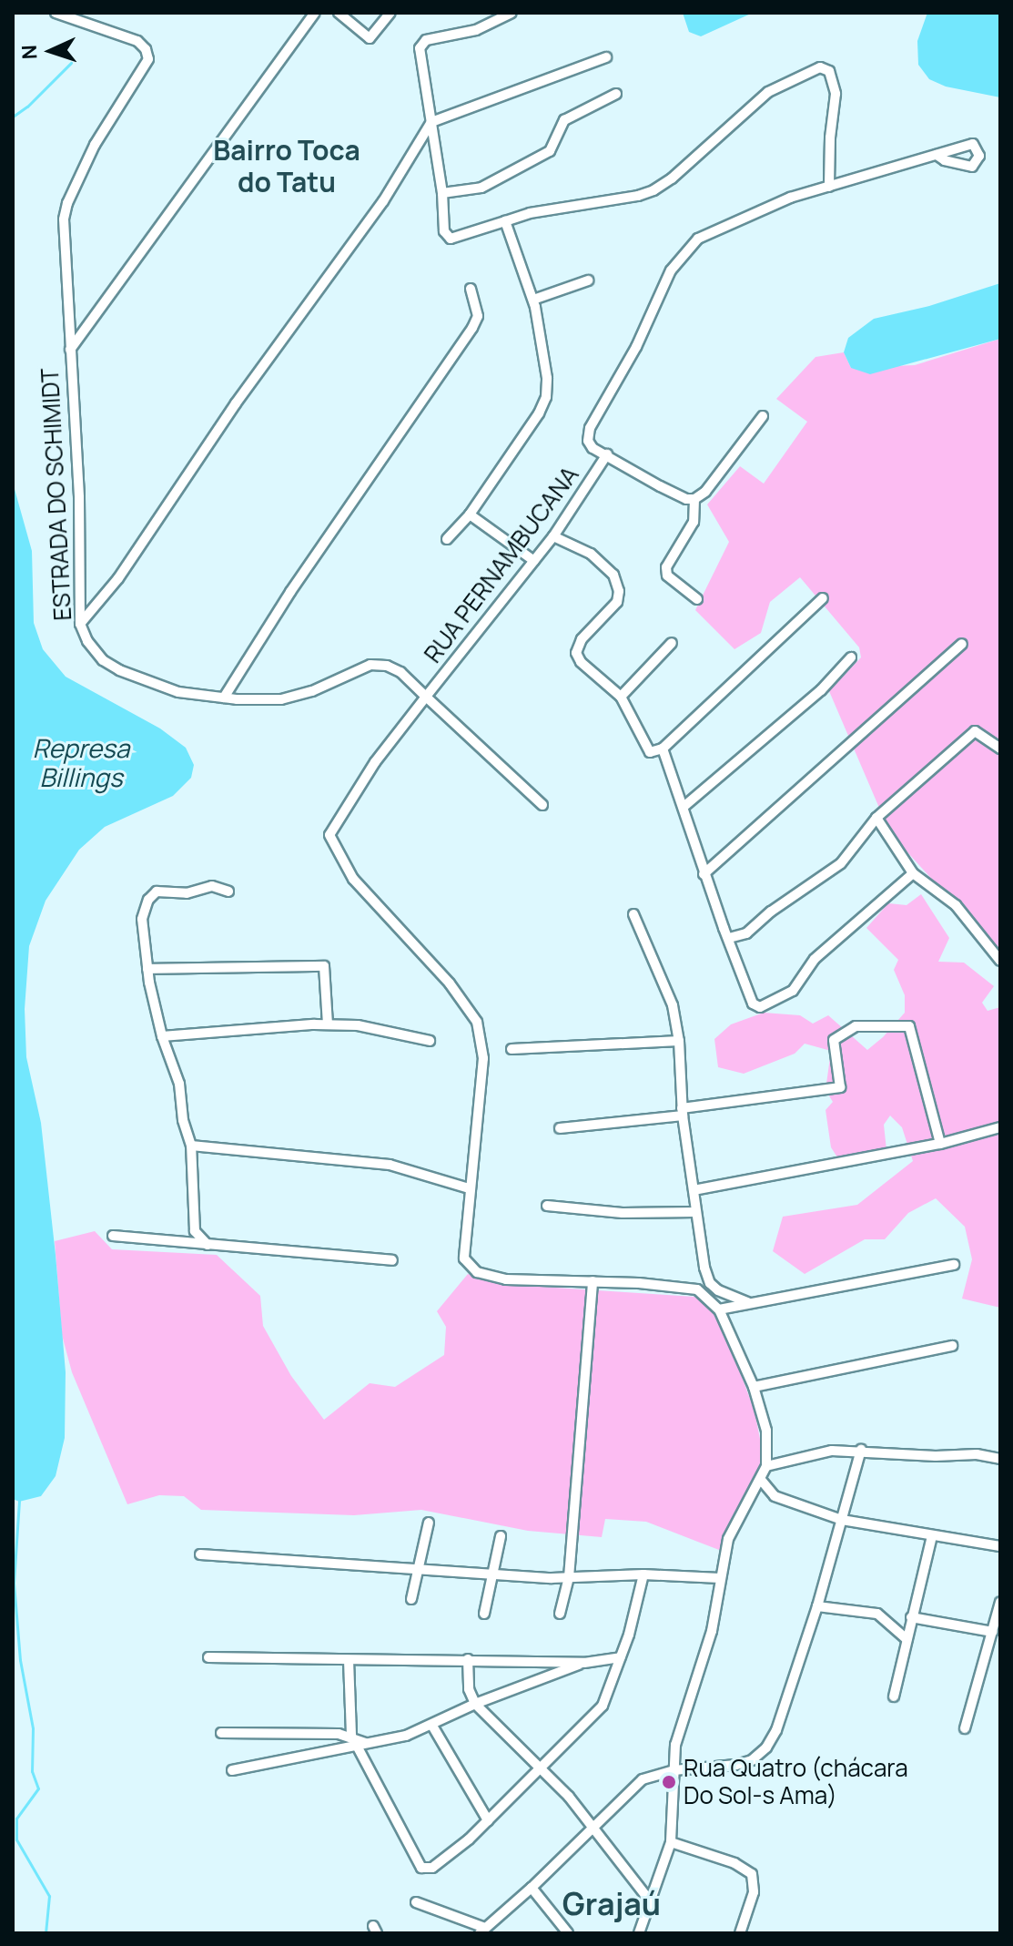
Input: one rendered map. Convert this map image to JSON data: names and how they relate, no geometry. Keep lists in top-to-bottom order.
{
  "streets": {
    "street": ["ESTRADA DO SCHIMIDT", "RUA PERNAMBUCANA"]
  },
  "crossings": [
    ["ESTRADA DO SCHIMIDT", "RUA PERNAMBUCANA"]
  ],
  "districts": ["Bairro Toca do Tatu", "Grajaú"],
  "water": ["Represa Billings"],
  "places": ["Rua Quatro (chácara Do Sol-s Ama)"],
  "north": "left"
}
